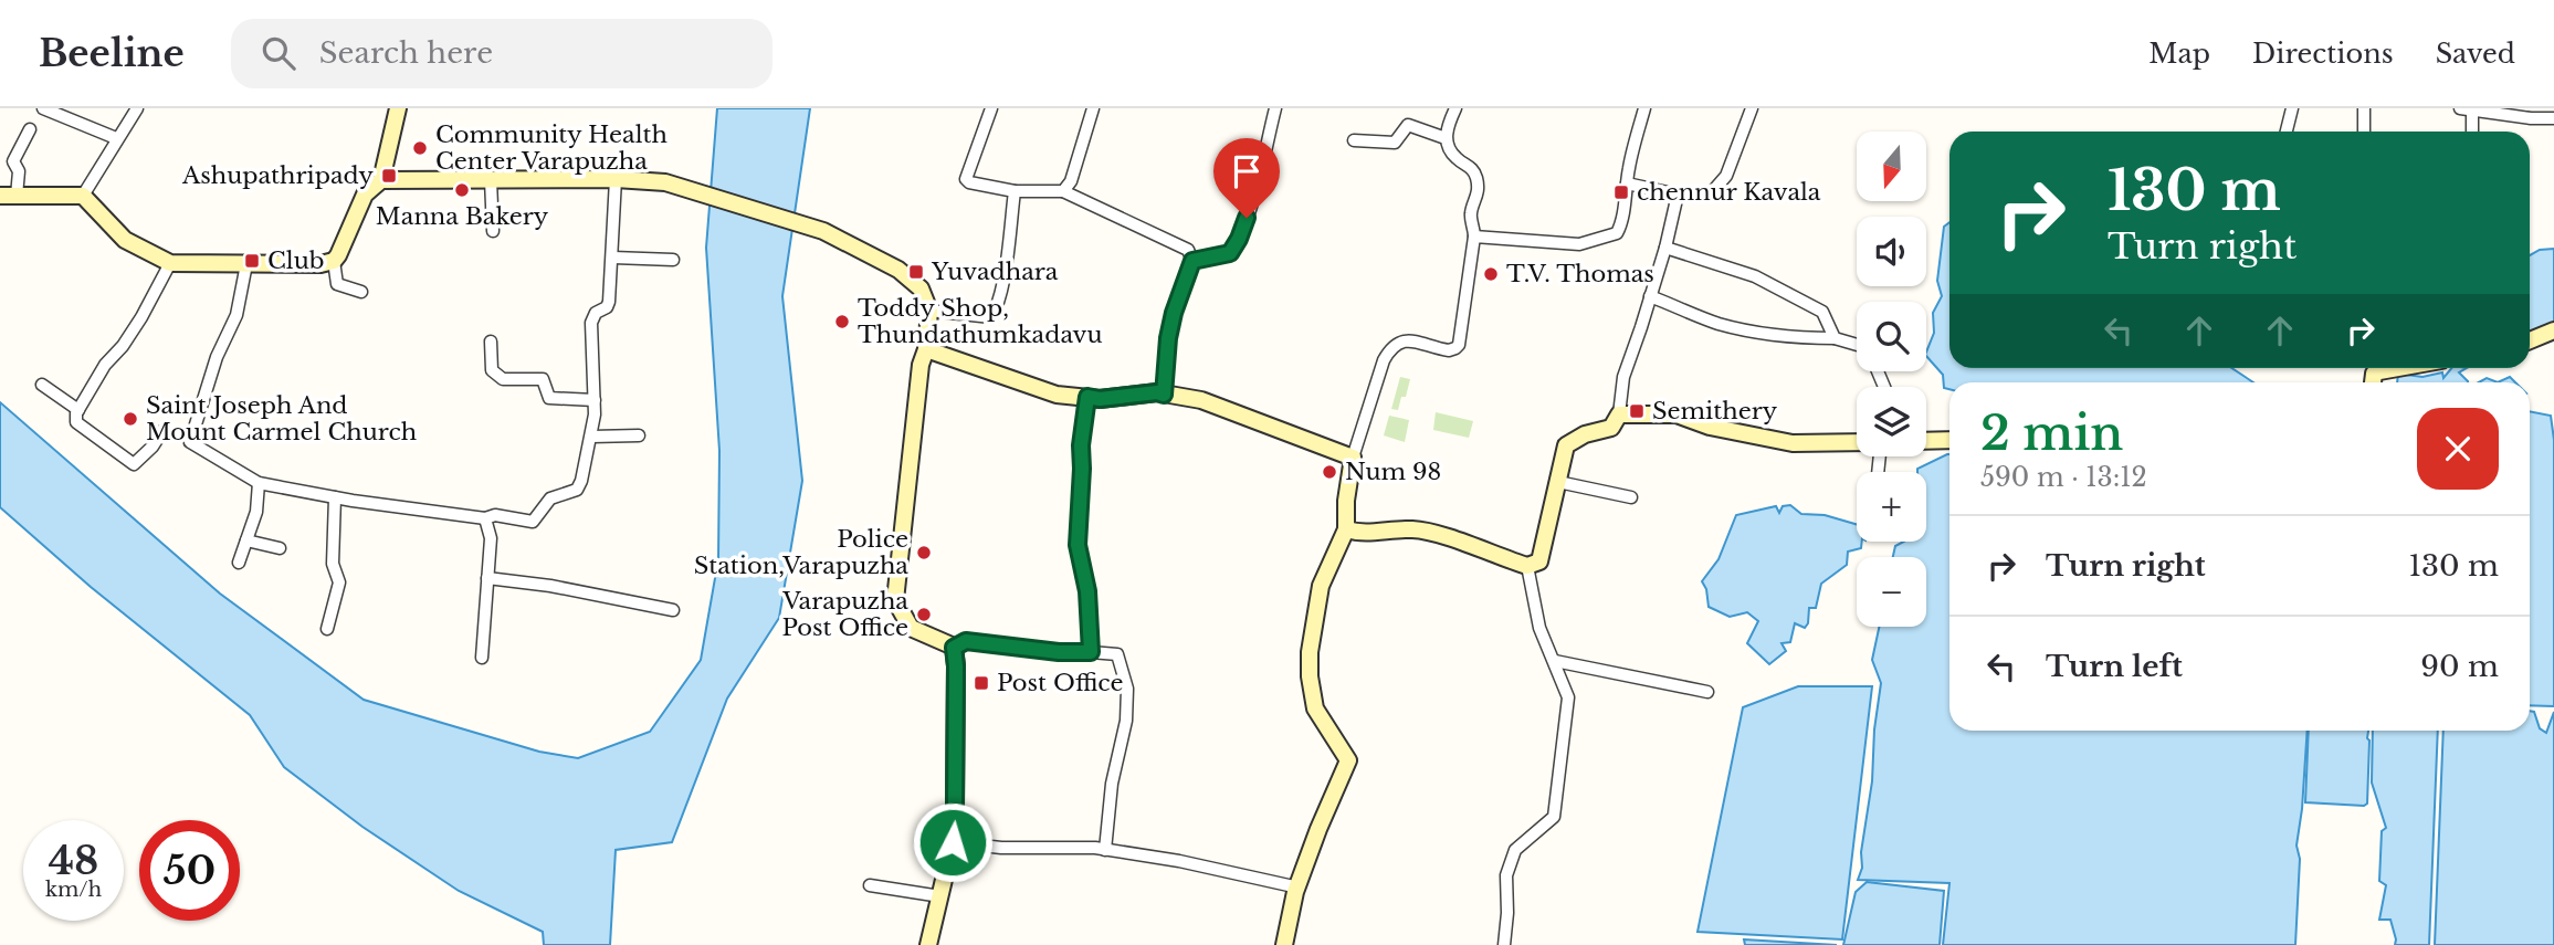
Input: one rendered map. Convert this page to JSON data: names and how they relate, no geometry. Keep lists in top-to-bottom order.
{
  "places": {
    "other": [
      "Community Health Center Varapuzha",
      "Manna Bakery",
      "T.V. Thomas",
      "Toddy Shop, Thundathumkadavu",
      "Saint Joseph And Mount Carmel Church",
      "Num 98",
      "Police Station,Varapuzha",
      "Varapuzha Post Office"
    ],
    "transit": [
      "Ashupathripady",
      "chennur Kavala",
      "Club",
      "Yuvadhara",
      "Semithery",
      "Post Office"
    ]
  },
  "north": "bottom",
  "page": {
    "header": "Beeline",
    "search": "Search here",
    "nav": ["Map", "Directions", "Saved"],
    "map_buttons": ["+", "−"],
    "turn": ["130 m", "Turn right"],
    "heading": ["2 min", "590 m · 13:12"],
    "list": [
      {
        "name": "Turn right",
        "value": "130 m"
      },
      {
        "name": "Turn left",
        "value": "90 m"
      }
    ],
    "speed": "48 km/h",
    "limit": "50"
  }
}
